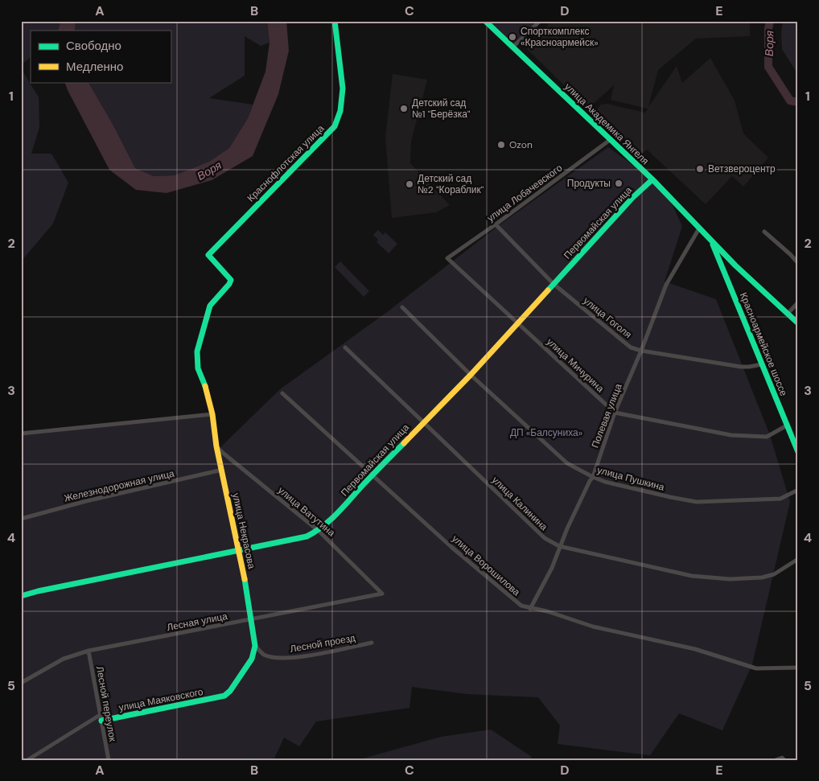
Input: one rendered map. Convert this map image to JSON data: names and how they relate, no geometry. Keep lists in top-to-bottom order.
{
  "streets": {
    "street": [
      "улица Академика Янгеля",
      "Краснофлотская улица",
      "улица Лобачевского",
      "Первомайская улица",
      "улица Гоголя",
      "Красноармейское шоссе",
      "улица Мичурина",
      "Полевая улица",
      "улица Пушкина",
      "Железнодорожная улица",
      "улица Калинина",
      "улица Ватутина",
      "улица Некрасова",
      "улица Ворошилова",
      "Лесная улица",
      "Лесной проезд",
      "улица Маяковского",
      "Лесной переулок"
    ]
  },
  "crossings": [
    ["улица Академика Янгеля", "улица Лобачевского"],
    ["улица Академика Янгеля", "Первомайская улица"],
    ["улица Академика Янгеля", "Красноармейское шоссе"],
    ["улица Академика Янгеля", "Полевая улица"],
    ["Краснофлотская улица", "улица Некрасова"],
    ["улица Лобачевского", "улица Гоголя"],
    ["улица Лобачевского", "улица Мичурина"],
    ["Первомайская улица", "улица Гоголя"],
    ["Первомайская улица", "улица Мичурина"],
    ["Первомайская улица", "улица Пушкина"],
    ["Первомайская улица", "улица Калинина"],
    ["Первомайская улица", "улица Ватутина"],
    ["Первомайская улица", "улица Некрасова"],
    ["Первомайская улица", "улица Ворошилова"],
    ["улица Гоголя", "Красноармейское шоссе"],
    ["улица Гоголя", "Полевая улица"],
    ["улица Мичурина", "Полевая улица"],
    ["Полевая улица", "улица Пушкина"],
    ["Полевая улица", "улица Калинина"],
    ["Полевая улица", "улица Ворошилова"],
    ["Железнодорожная улица", "улица Некрасова"],
    ["улица Ватутина", "улица Некрасова"],
    ["улица Ватутина", "Лесная улица"],
    ["улица Некрасова", "Лесная улица"],
    ["улица Некрасова", "Лесной проезд"],
    ["улица Некрасова", "улица Маяковского"],
    ["Лесная улица", "Лесной переулок"],
    ["Лесной проезд", "улица Маяковского"],
    ["улица Маяковского", "Лесной переулок"]
  ],
  "water": ["Воря"],
  "parks": ["ДП «Балсуниха»"],
  "places": [
    "Спорткомплекс «Красноармейск»",
    "Детский сад №1 \"Берёзка\"",
    "Ozon",
    "Ветзвероцентр",
    "Продукты",
    "Детский сад №2 \"Кораблик\""
  ],
  "legend": ["Свободно", "Медленно"],
  "grid": {
    "columns": [
      "A",
      "B",
      "C",
      "D",
      "E"
    ],
    "rows": [
      "1",
      "2",
      "3",
      "4",
      "5"
    ]
  }
}
